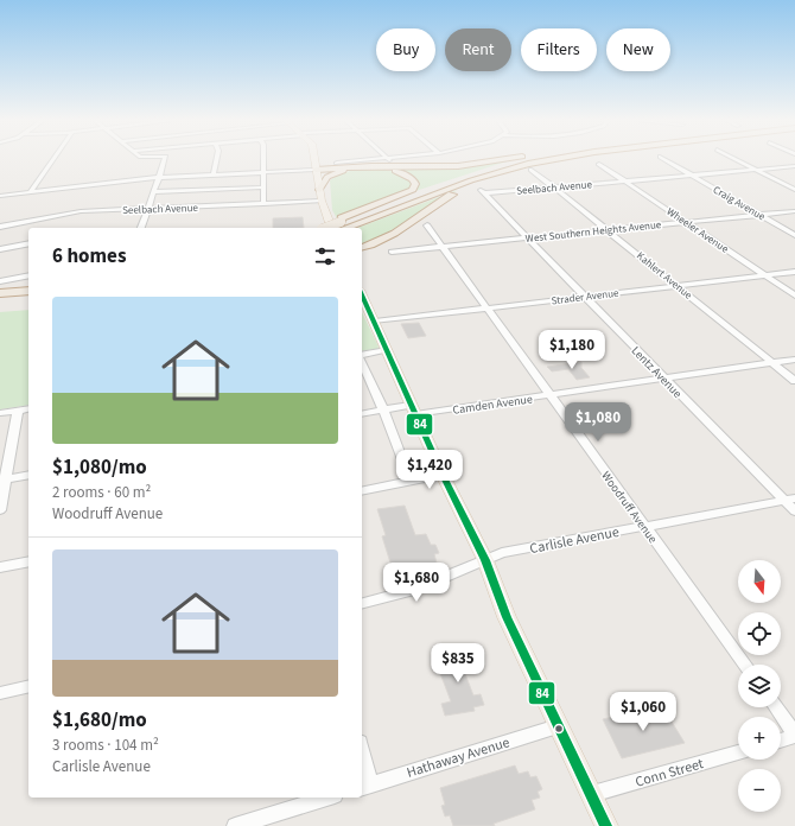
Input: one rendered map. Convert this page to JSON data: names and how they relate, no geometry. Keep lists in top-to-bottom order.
{
  "streets": {
    "street": [
      "Seelbach Avenue",
      "Craig Avenue",
      "Wheeler Avenue",
      "West Southern Heights Avenue",
      "Kahlert Avenue",
      "Strader Avenue",
      "Lentz Avenue",
      "Camden Avenue",
      "Woodruff Avenue",
      "Carlisle Avenue",
      "Hathaway Avenue",
      "Conn Street"
    ]
  },
  "crossings": [
    ["Seelbach Avenue", "Craig Avenue"],
    ["Seelbach Avenue", "Wheeler Avenue"],
    ["Seelbach Avenue", "Kahlert Avenue"],
    ["Seelbach Avenue", "Lentz Avenue"],
    ["Craig Avenue", "West Southern Heights Avenue"],
    ["Wheeler Avenue", "West Southern Heights Avenue"],
    ["Wheeler Avenue", "Strader Avenue"],
    ["West Southern Heights Avenue", "Kahlert Avenue"],
    ["West Southern Heights Avenue", "Lentz Avenue"],
    ["West Southern Heights Avenue", "Woodruff Avenue"],
    ["Kahlert Avenue", "Strader Avenue"],
    ["Kahlert Avenue", "Camden Avenue"],
    ["Strader Avenue", "Lentz Avenue"],
    ["Strader Avenue", "Woodruff Avenue"],
    ["Lentz Avenue", "Camden Avenue"],
    ["Lentz Avenue", "Carlisle Avenue"],
    ["Camden Avenue", "Woodruff Avenue"],
    ["Woodruff Avenue", "Carlisle Avenue"]
  ],
  "lines": ["transit line 84"],
  "north": "bottom",
  "page": {
    "chip": [
      "Buy",
      "Rent",
      "Filters",
      "New"
    ],
    "heading": "6 homes",
    "list": [
      {
        "name": "$1,080/mo",
        "note": "2 rooms · 60 m² · Woodruff Avenue"
      },
      {
        "name": "$1,680/mo",
        "note": "3 rooms · 104 m² · Carlisle Avenue"
      }
    ],
    "price": [
      "$1,180",
      "$1,080",
      "$1,420",
      "$1,680",
      "$835",
      "$1,060"
    ],
    "map_buttons": ["+", "−"]
  }
}
